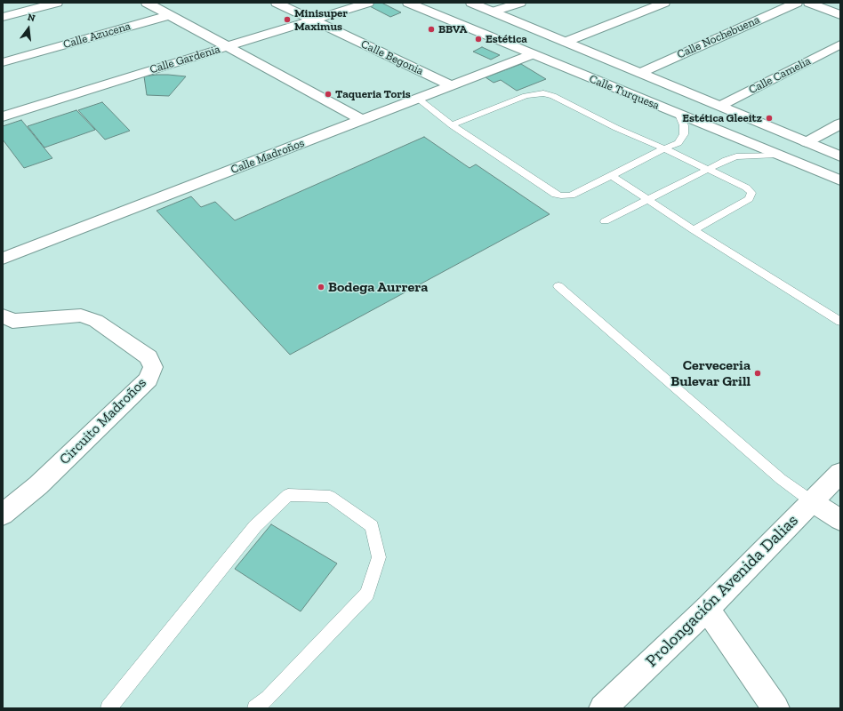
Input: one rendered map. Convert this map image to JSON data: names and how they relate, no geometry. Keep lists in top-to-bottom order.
{
  "streets": {
    "street": [
      "Calle Azucena",
      "Calle Nochebuena",
      "Calle Begonia",
      "Calle Gardenia",
      "Calle Camelia",
      "Calle Turquesa",
      "Calle Madroños",
      "Circuito Madroños",
      "Prolongación Avenida Dalias"
    ]
  },
  "crossings": [
    ["Calle Nochebuena", "Calle Turquesa"],
    ["Calle Begonia", "Calle Gardenia"],
    ["Calle Begonia", "Calle Madroños"],
    ["Calle Camelia", "Calle Turquesa"],
    ["Calle Turquesa", "Calle Madroños"]
  ],
  "places": [
    "Minisuper Maximus",
    "BBVA",
    "Estética",
    "Taqueria Toris",
    "Estética Gleeitz",
    "Bodega Aurrera",
    "Cerveceria Bulevar Grill"
  ],
  "north": "top"
}
